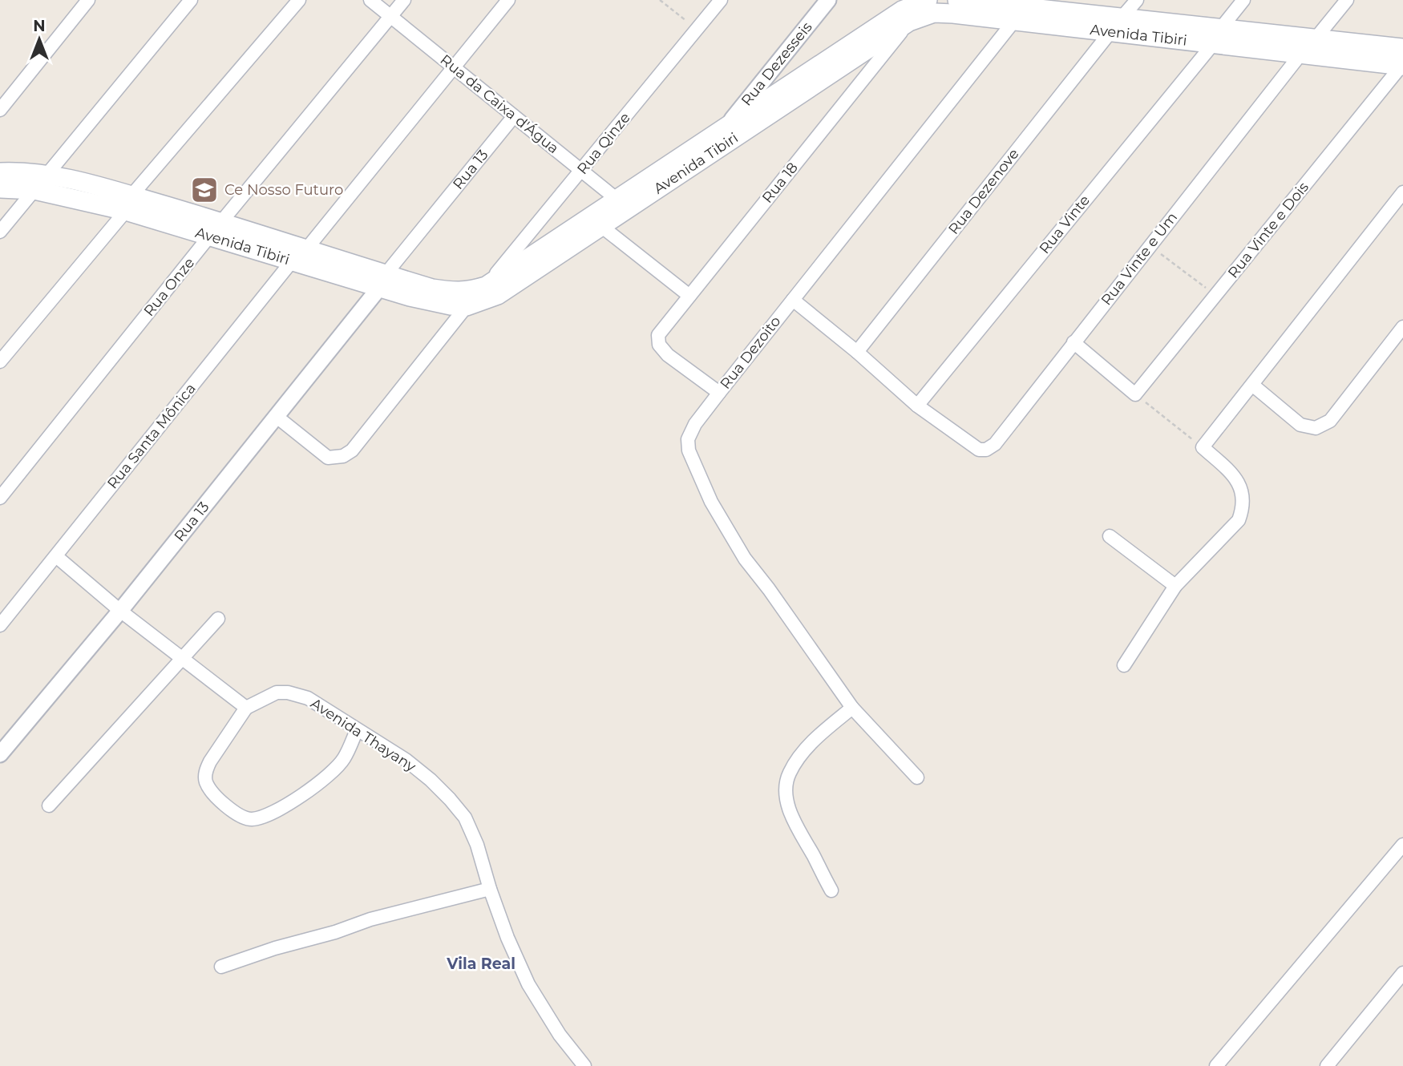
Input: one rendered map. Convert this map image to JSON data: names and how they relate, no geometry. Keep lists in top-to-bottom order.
{
  "streets": {
    "main road": ["Avenida Tibiri"],
    "street": [
      "Rua Dezesseis",
      "Rua da Caixa d'Água",
      "Rua Qinze",
      "Rua 13",
      "Rua 18",
      "Rua Dezenove",
      "Rua Vinte",
      "Rua Vinte e Dois",
      "Rua Vinte e Um",
      "Rua Onze",
      "Rua Dezoito",
      "Rua Santa Mônica",
      "Avenida Thayany"
    ]
  },
  "crossings": [
    ["Avenida Tibiri", "Rua Dezesseis"],
    ["Avenida Tibiri", "Rua da Caixa d'Água"],
    ["Avenida Tibiri", "Rua Qinze"],
    ["Avenida Tibiri", "Rua 13"],
    ["Avenida Tibiri", "Rua 18"],
    ["Avenida Tibiri", "Rua Dezenove"],
    ["Avenida Tibiri", "Rua Vinte"],
    ["Avenida Tibiri", "Rua Vinte e Dois"],
    ["Avenida Tibiri", "Rua Vinte e Um"],
    ["Avenida Tibiri", "Rua Onze"],
    ["Avenida Tibiri", "Rua Dezoito"],
    ["Avenida Tibiri", "Rua Santa Mônica"],
    ["Rua da Caixa d'Água", "Rua Qinze"],
    ["Rua da Caixa d'Água", "Rua 13"],
    ["Rua da Caixa d'Água", "Rua Onze"],
    ["Rua da Caixa d'Água", "Rua Santa Mônica"],
    ["Rua 18", "Rua Dezoito"],
    ["Rua Vinte", "Rua Vinte e Um"]
  ],
  "districts": ["Vila Real"],
  "places": {
    "school or university": ["Ce Nosso Futuro"]
  },
  "north": "top"
}
